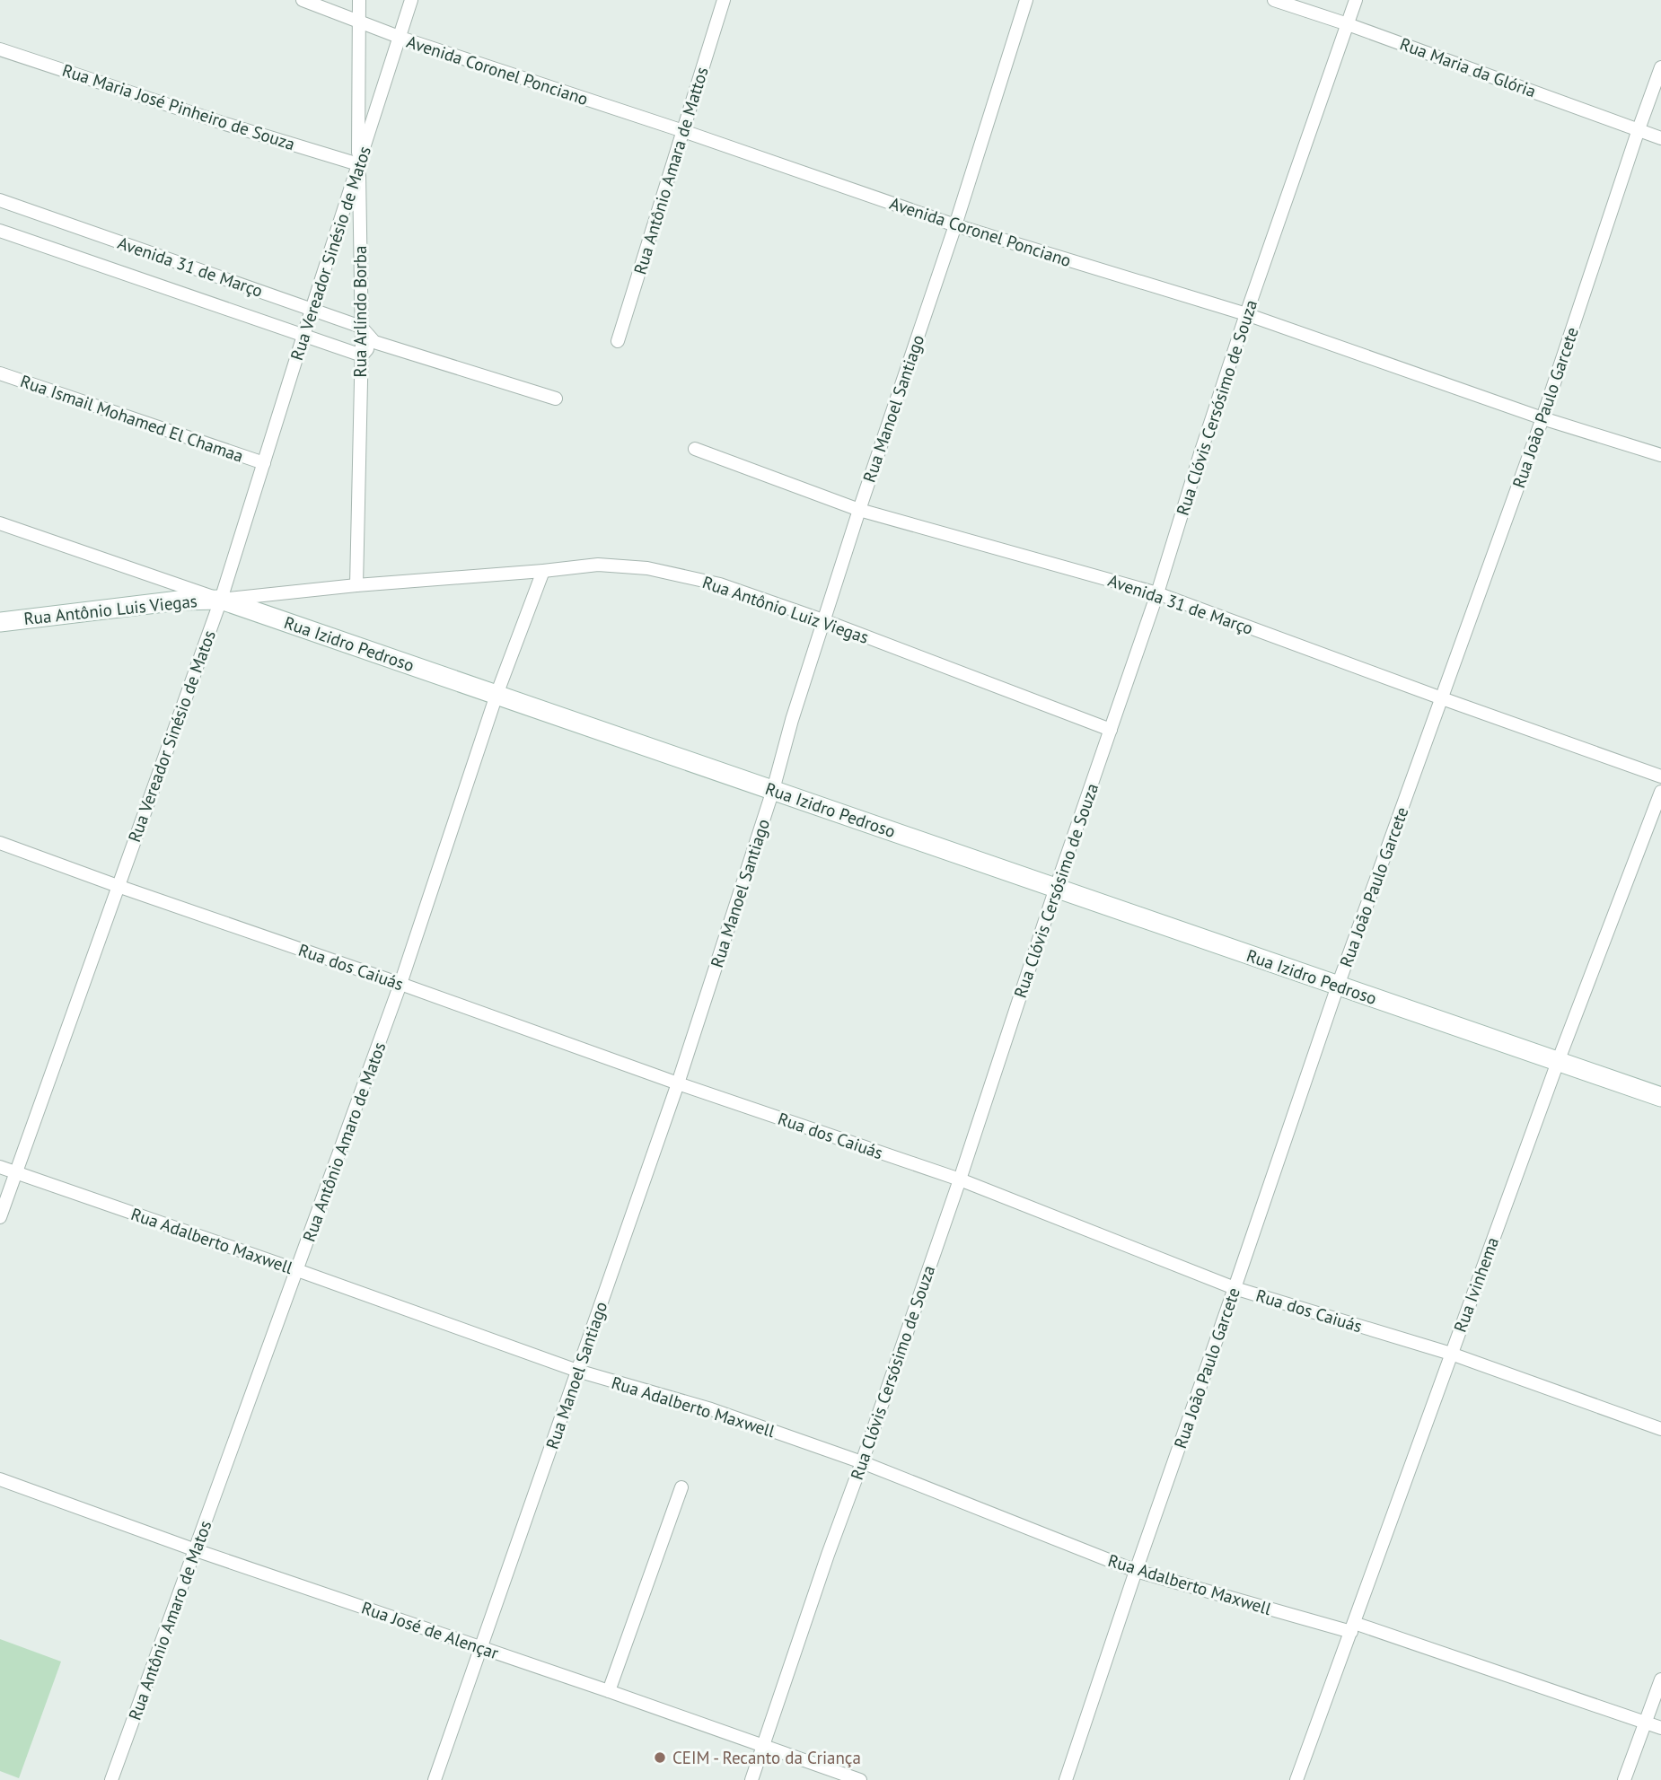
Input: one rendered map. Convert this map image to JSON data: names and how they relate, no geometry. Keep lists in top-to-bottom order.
{
  "streets": {
    "street": [
      "Rua Maria da Glória",
      "Avenida Coronel Ponciano",
      "Rua Maria José Pinheiro de Souza",
      "Rua Antônio Amara de Mattos",
      "Rua Vereador Sinésio de Matos",
      "Avenida 31 de Março",
      "Rua Arlíndo Borba",
      "Rua Clóvis Cersósimo de Souza",
      "Rua João Paulo Garcete",
      "Rua Manoel Santiago",
      "Rua Ismail Mohamed El Chamaa",
      "Rua Antônio Luis Viegas",
      "Rua Antônio Luiz Viegas",
      "Rua Izidro Pedroso",
      "Rua dos Caiuás",
      "Rua Antônio Amaro de Matos",
      "Rua Adalberto Maxwell",
      "Rua Ivinhema",
      "Rua José de Alençar"
    ]
  },
  "crossings": [
    ["Rua Maria da Glória", "Rua Clóvis Cersósimo de Souza"],
    ["Rua Maria da Glória", "Rua João Paulo Garcete"],
    ["Avenida Coronel Ponciano", "Rua Antônio Amara de Mattos"],
    ["Avenida Coronel Ponciano", "Rua Vereador Sinésio de Matos"],
    ["Avenida Coronel Ponciano", "Rua Arlíndo Borba"],
    ["Avenida Coronel Ponciano", "Rua Clóvis Cersósimo de Souza"],
    ["Avenida Coronel Ponciano", "Rua João Paulo Garcete"],
    ["Avenida Coronel Ponciano", "Rua Manoel Santiago"],
    ["Rua Maria José Pinheiro de Souza", "Rua Vereador Sinésio de Matos"],
    ["Rua Maria José Pinheiro de Souza", "Rua Arlíndo Borba"],
    ["Rua Vereador Sinésio de Matos", "Avenida 31 de Março"],
    ["Rua Vereador Sinésio de Matos", "Rua Arlíndo Borba"],
    ["Rua Vereador Sinésio de Matos", "Rua Ismail Mohamed El Chamaa"],
    ["Rua Vereador Sinésio de Matos", "Rua Antônio Luis Viegas"],
    ["Rua Vereador Sinésio de Matos", "Rua Antônio Luiz Viegas"],
    ["Rua Vereador Sinésio de Matos", "Rua Izidro Pedroso"],
    ["Rua Vereador Sinésio de Matos", "Rua dos Caiuás"],
    ["Rua Vereador Sinésio de Matos", "Rua Adalberto Maxwell"],
    ["Avenida 31 de Março", "Rua Arlíndo Borba"],
    ["Avenida 31 de Março", "Rua Clóvis Cersósimo de Souza"],
    ["Avenida 31 de Março", "Rua João Paulo Garcete"],
    ["Avenida 31 de Março", "Rua Manoel Santiago"],
    ["Rua Arlíndo Borba", "Rua Antônio Luiz Viegas"],
    ["Rua Clóvis Cersósimo de Souza", "Rua Antônio Luiz Viegas"],
    ["Rua Clóvis Cersósimo de Souza", "Rua Izidro Pedroso"],
    ["Rua Clóvis Cersósimo de Souza", "Rua dos Caiuás"],
    ["Rua Clóvis Cersósimo de Souza", "Rua Adalberto Maxwell"],
    ["Rua Clóvis Cersósimo de Souza", "Rua José de Alençar"],
    ["Rua João Paulo Garcete", "Rua Izidro Pedroso"],
    ["Rua João Paulo Garcete", "Rua dos Caiuás"],
    ["Rua João Paulo Garcete", "Rua Adalberto Maxwell"],
    ["Rua Manoel Santiago", "Rua Antônio Luiz Viegas"],
    ["Rua Manoel Santiago", "Rua Izidro Pedroso"],
    ["Rua Manoel Santiago", "Rua dos Caiuás"],
    ["Rua Manoel Santiago", "Rua Adalberto Maxwell"],
    ["Rua Manoel Santiago", "Rua José de Alençar"],
    ["Rua Antônio Luis Viegas", "Rua Antônio Luiz Viegas"],
    ["Rua Antônio Luis Viegas", "Rua Izidro Pedroso"],
    ["Rua Antônio Luiz Viegas", "Rua Izidro Pedroso"],
    ["Rua Antônio Luiz Viegas", "Rua Antônio Amaro de Matos"],
    ["Rua Izidro Pedroso", "Rua Antônio Amaro de Matos"],
    ["Rua Izidro Pedroso", "Rua Ivinhema"],
    ["Rua dos Caiuás", "Rua Antônio Amaro de Matos"],
    ["Rua dos Caiuás", "Rua Ivinhema"],
    ["Rua Antônio Amaro de Matos", "Rua Adalberto Maxwell"],
    ["Rua Antônio Amaro de Matos", "Rua José de Alençar"],
    ["Rua Adalberto Maxwell", "Rua Ivinhema"]
  ],
  "places": ["CEIM - Recanto da Criança"]
}
